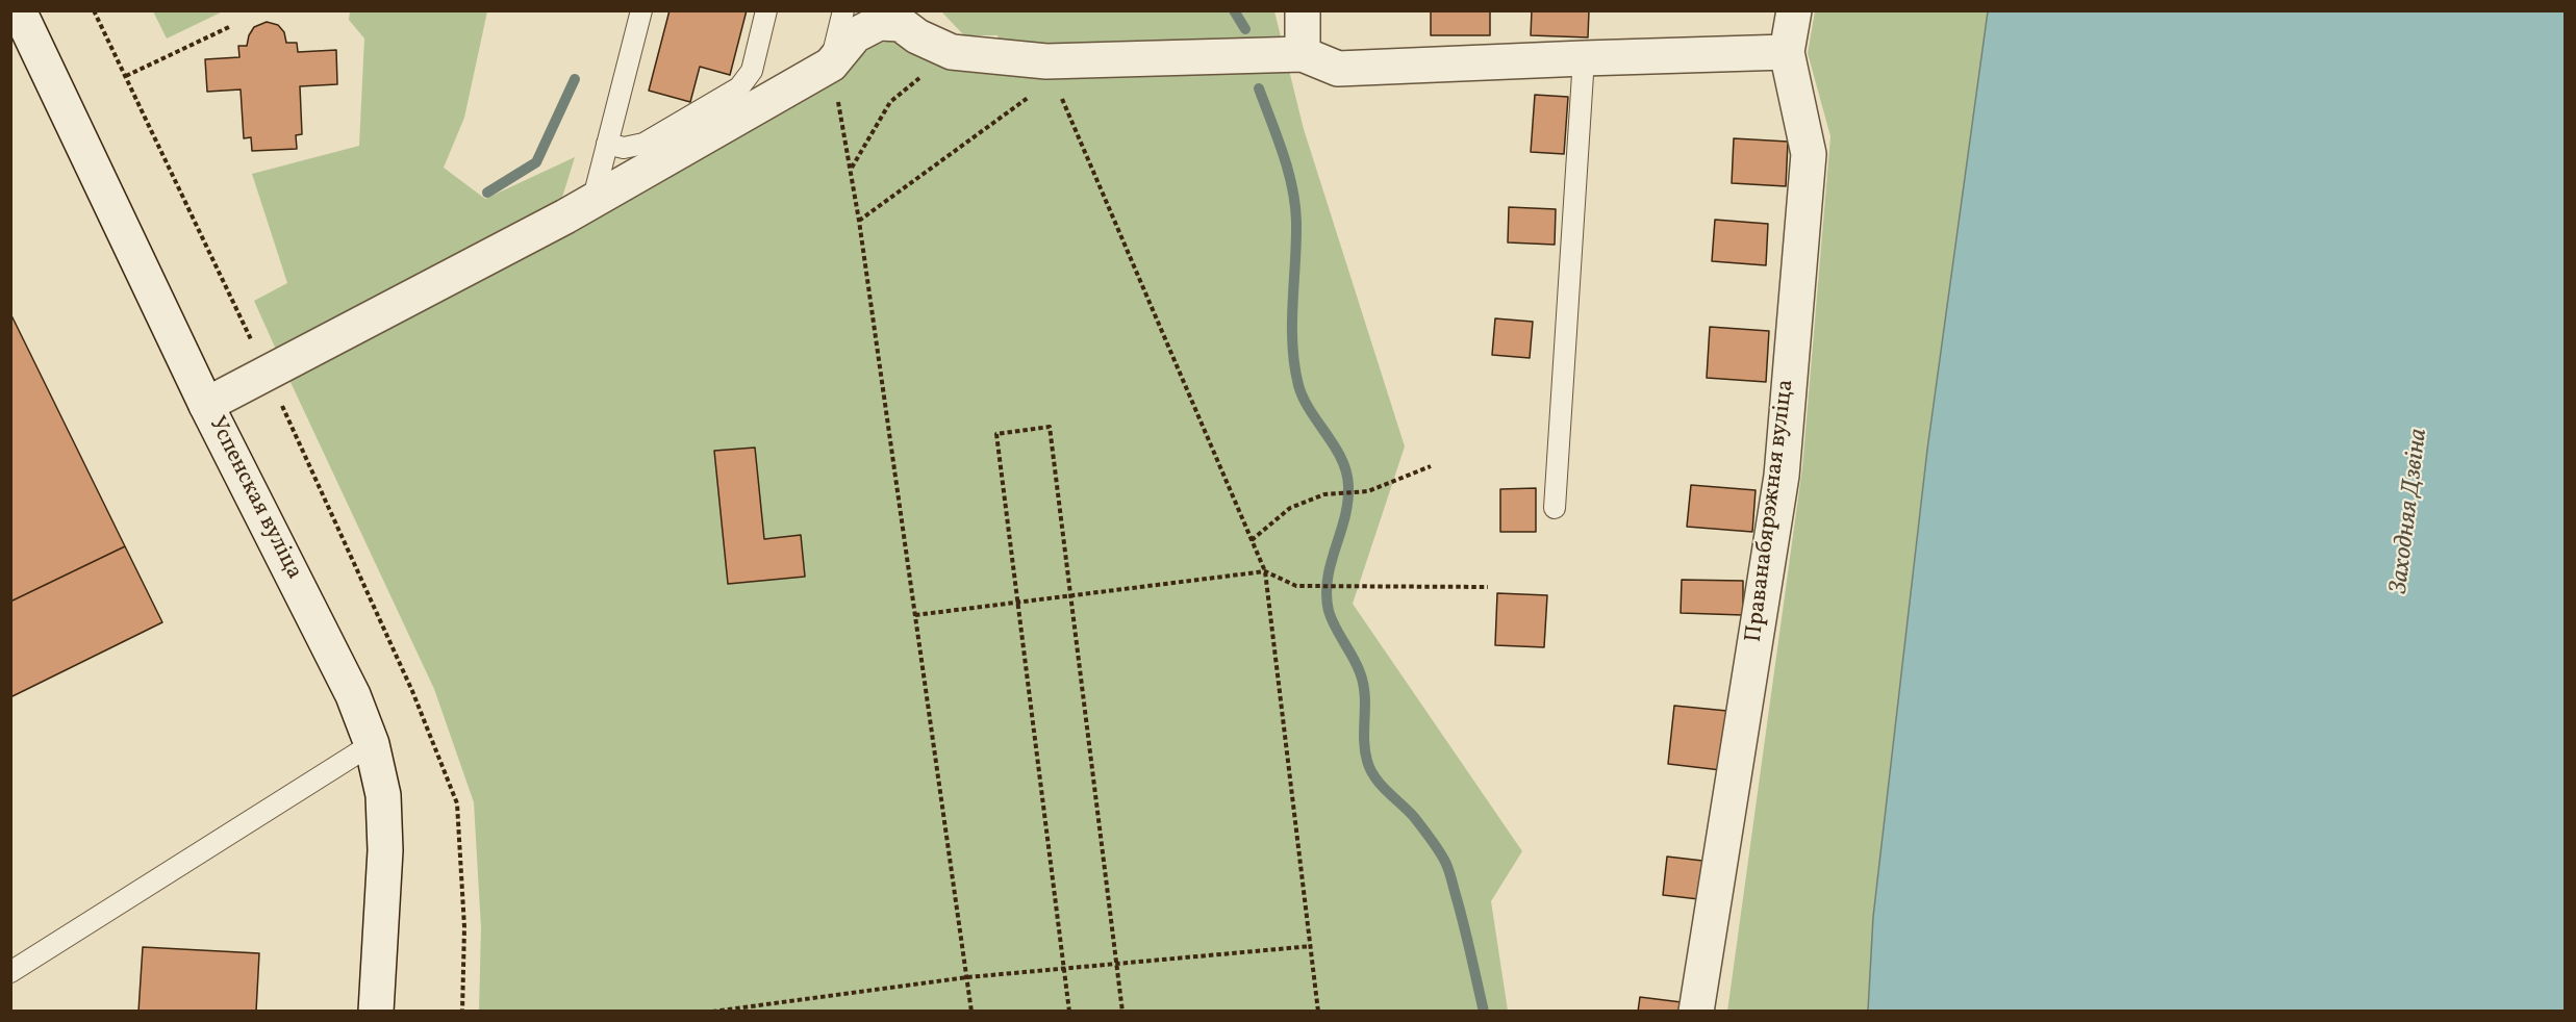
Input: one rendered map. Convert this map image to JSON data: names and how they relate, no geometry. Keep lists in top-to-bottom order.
{
  "streets": {
    "street": ["Успенская вуліца", "Праванабярэжная вуліца"]
  },
  "water": ["Заходняя Дзвіна"]
}
